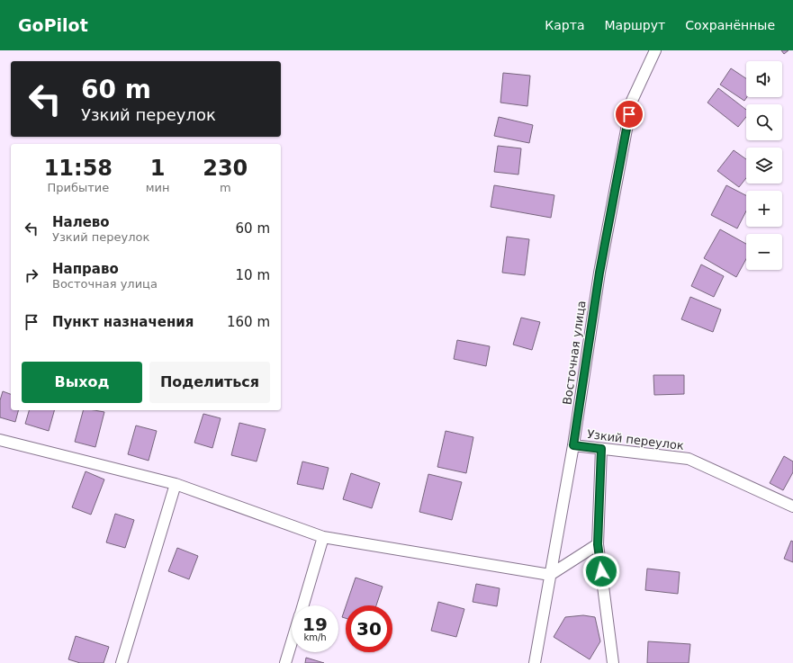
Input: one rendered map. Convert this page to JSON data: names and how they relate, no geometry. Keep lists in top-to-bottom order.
{
  "streets": {
    "street": ["Восточная улица", "Узкий переулок"]
  },
  "crossings": [
    ["Восточная улица", "Узкий переулок"]
  ],
  "page": {
    "header": "GoPilot",
    "nav": ["Карта", "Маршрут", "Сохранённые"],
    "map_buttons": ["+", "−"],
    "turn": ["60 m", "Узкий переулок"],
    "eta": [
      "11:58",
      "Прибытие",
      "1",
      "мин",
      "230",
      "m"
    ],
    "list": [
      {
        "name": "Налево",
        "note": "Узкий переулок",
        "value": "60 m"
      },
      {
        "name": "Направо",
        "note": "Восточная улица",
        "value": "10 m"
      },
      {
        "name": "Пункт назначения",
        "value": "160 m"
      }
    ],
    "buttons": ["Выход", "Поделиться"],
    "speed": "19 km/h",
    "limit": "30"
  }
}
